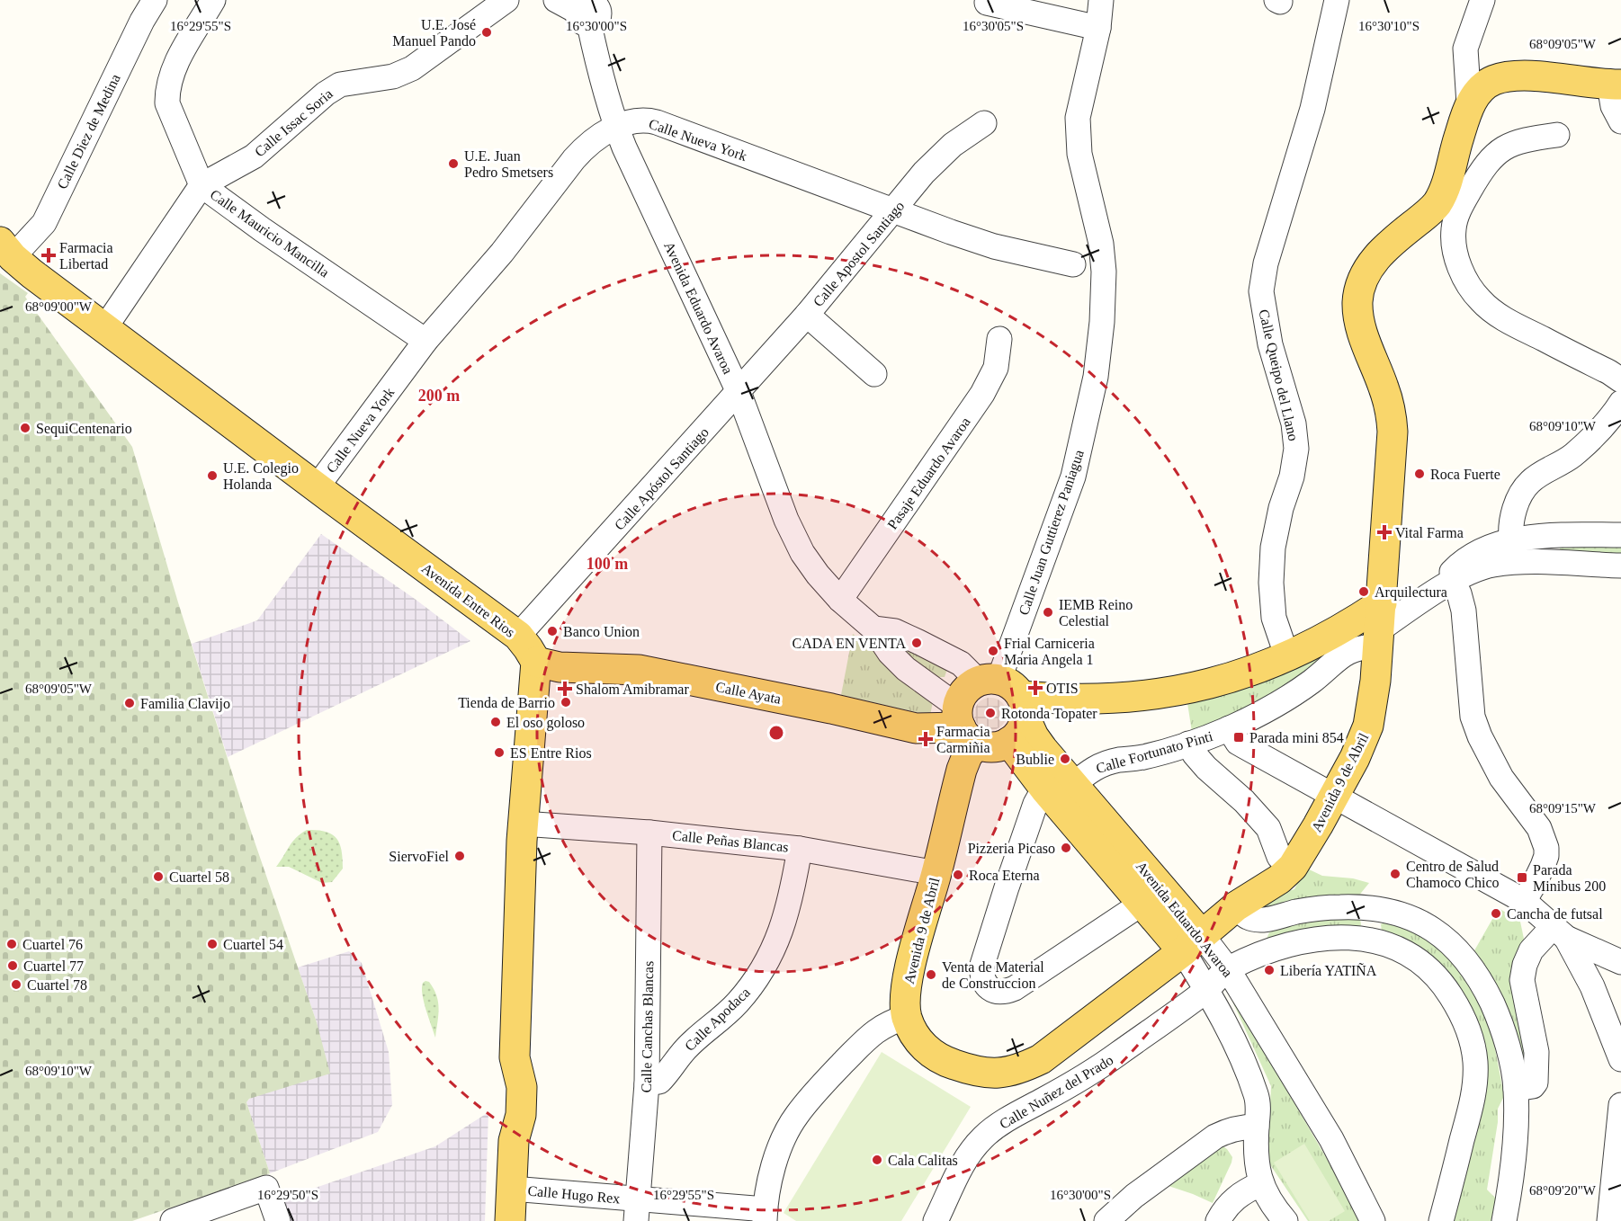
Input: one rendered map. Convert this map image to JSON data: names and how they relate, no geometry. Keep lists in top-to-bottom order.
{
  "streets": {
    "main road": [
      "Avenida Eduardo Avaroa",
      "Avenida Entre Rios",
      "Calle Ayata",
      "Avenida 9 de Abril"
    ],
    "street": [
      "Calle Issac Soria",
      "Calle Diez de Medina",
      "Calle Nueva York",
      "Calle Mauricio Mancilla",
      "Calle Apostol Santiago",
      "Calle Queipo del Llano",
      "Pasaje Eduardo Avaroa",
      "Calle Apóstol Santiago",
      "Calle Juan Guttierez Paniagua",
      "Calle Fortunato Pinti",
      "Calle Peñas Blancas",
      "Calle Apodaca",
      "Calle Canchas Blancas",
      "Calle Nuñez del Prado",
      "Calle Hugo Rex"
    ]
  },
  "crossings": [
    ["Calle Issac Soria", "Calle Mauricio Mancilla"],
    ["Calle Issac Soria", "Avenida Entre Rios"],
    ["Calle Diez de Medina", "Avenida Entre Rios"],
    ["Calle Nueva York", "Calle Mauricio Mancilla"],
    ["Calle Nueva York", "Calle Apostol Santiago"],
    ["Calle Nueva York", "Avenida Eduardo Avaroa"],
    ["Calle Nueva York", "Avenida Entre Rios"],
    ["Calle Apostol Santiago", "Avenida Eduardo Avaroa"],
    ["Calle Apostol Santiago", "Calle Apóstol Santiago"],
    ["Avenida Eduardo Avaroa", "Pasaje Eduardo Avaroa"],
    ["Avenida Eduardo Avaroa", "Calle Apóstol Santiago"],
    ["Avenida Eduardo Avaroa", "Calle Juan Guttierez Paniagua"],
    ["Avenida Eduardo Avaroa", "Calle Ayata"],
    ["Avenida Eduardo Avaroa", "Calle Fortunato Pinti"],
    ["Avenida Eduardo Avaroa", "Avenida 9 de Abril"],
    ["Avenida Eduardo Avaroa", "Calle Nuñez del Prado"],
    ["Calle Apóstol Santiago", "Avenida Entre Rios"],
    ["Calle Juan Guttierez Paniagua", "Avenida 9 de Abril"],
    ["Avenida Entre Rios", "Calle Ayata"],
    ["Calle Ayata", "Avenida 9 de Abril"],
    ["Calle Fortunato Pinti", "Avenida 9 de Abril"],
    ["Avenida 9 de Abril", "Calle Peñas Blancas"],
    ["Calle Peñas Blancas", "Calle Apodaca"],
    ["Calle Peñas Blancas", "Calle Canchas Blancas"],
    ["Calle Apodaca", "Calle Canchas Blancas"],
    ["Calle Canchas Blancas", "Calle Hugo Rex"]
  ],
  "places": {
    "other": [
      "U.E. José Manuel Pando",
      "U.E. Juan Pedro Smetsers",
      "SequiCentenario",
      "Roca Fuerte",
      "U.E. Colegio Holanda",
      "Arquilectura",
      "IEMB Reino Celestial",
      "Banco Union",
      "CADA EN VENTA",
      "Frial Carniceria Maria Angela 1",
      "Tienda de Barrio",
      "Familia Clavijo",
      "Rotonda Topater",
      "El oso goloso",
      "ES Entre Rios",
      "Bublie",
      "Pizzeria Picaso",
      "SiervoFiel",
      "Centro de Salud Chamoco Chico",
      "Roca Eterna",
      "Cuartel 58",
      "Cancha de futsal",
      "Cuartel 76",
      "Cuartel 54",
      "Cuartel 77",
      "Libería YATIÑA",
      "Venta de Material de Construccion",
      "Cuartel 78",
      "Cala Calitas"
    ],
    "health": [
      "Farmacia Libertad",
      "Vital Farma",
      "OTIS",
      "Shalom Amibramar",
      "Farmacia Carmiñia"
    ],
    "transit": ["Parada mini 854", "Parada Minibus 200"]
  },
  "coordinates": [
    "16°29'55\"S",
    "16°30'00\"S",
    "16°30'05\"S",
    "16°30'10\"S",
    "68°09'05\"W",
    "68°09'00\"W",
    "68°09'10\"W",
    "68°09'15\"W",
    "68°09'20\"W",
    "16°29'50\"S"
  ],
  "rings": ["200 m", "100 m"]
}
